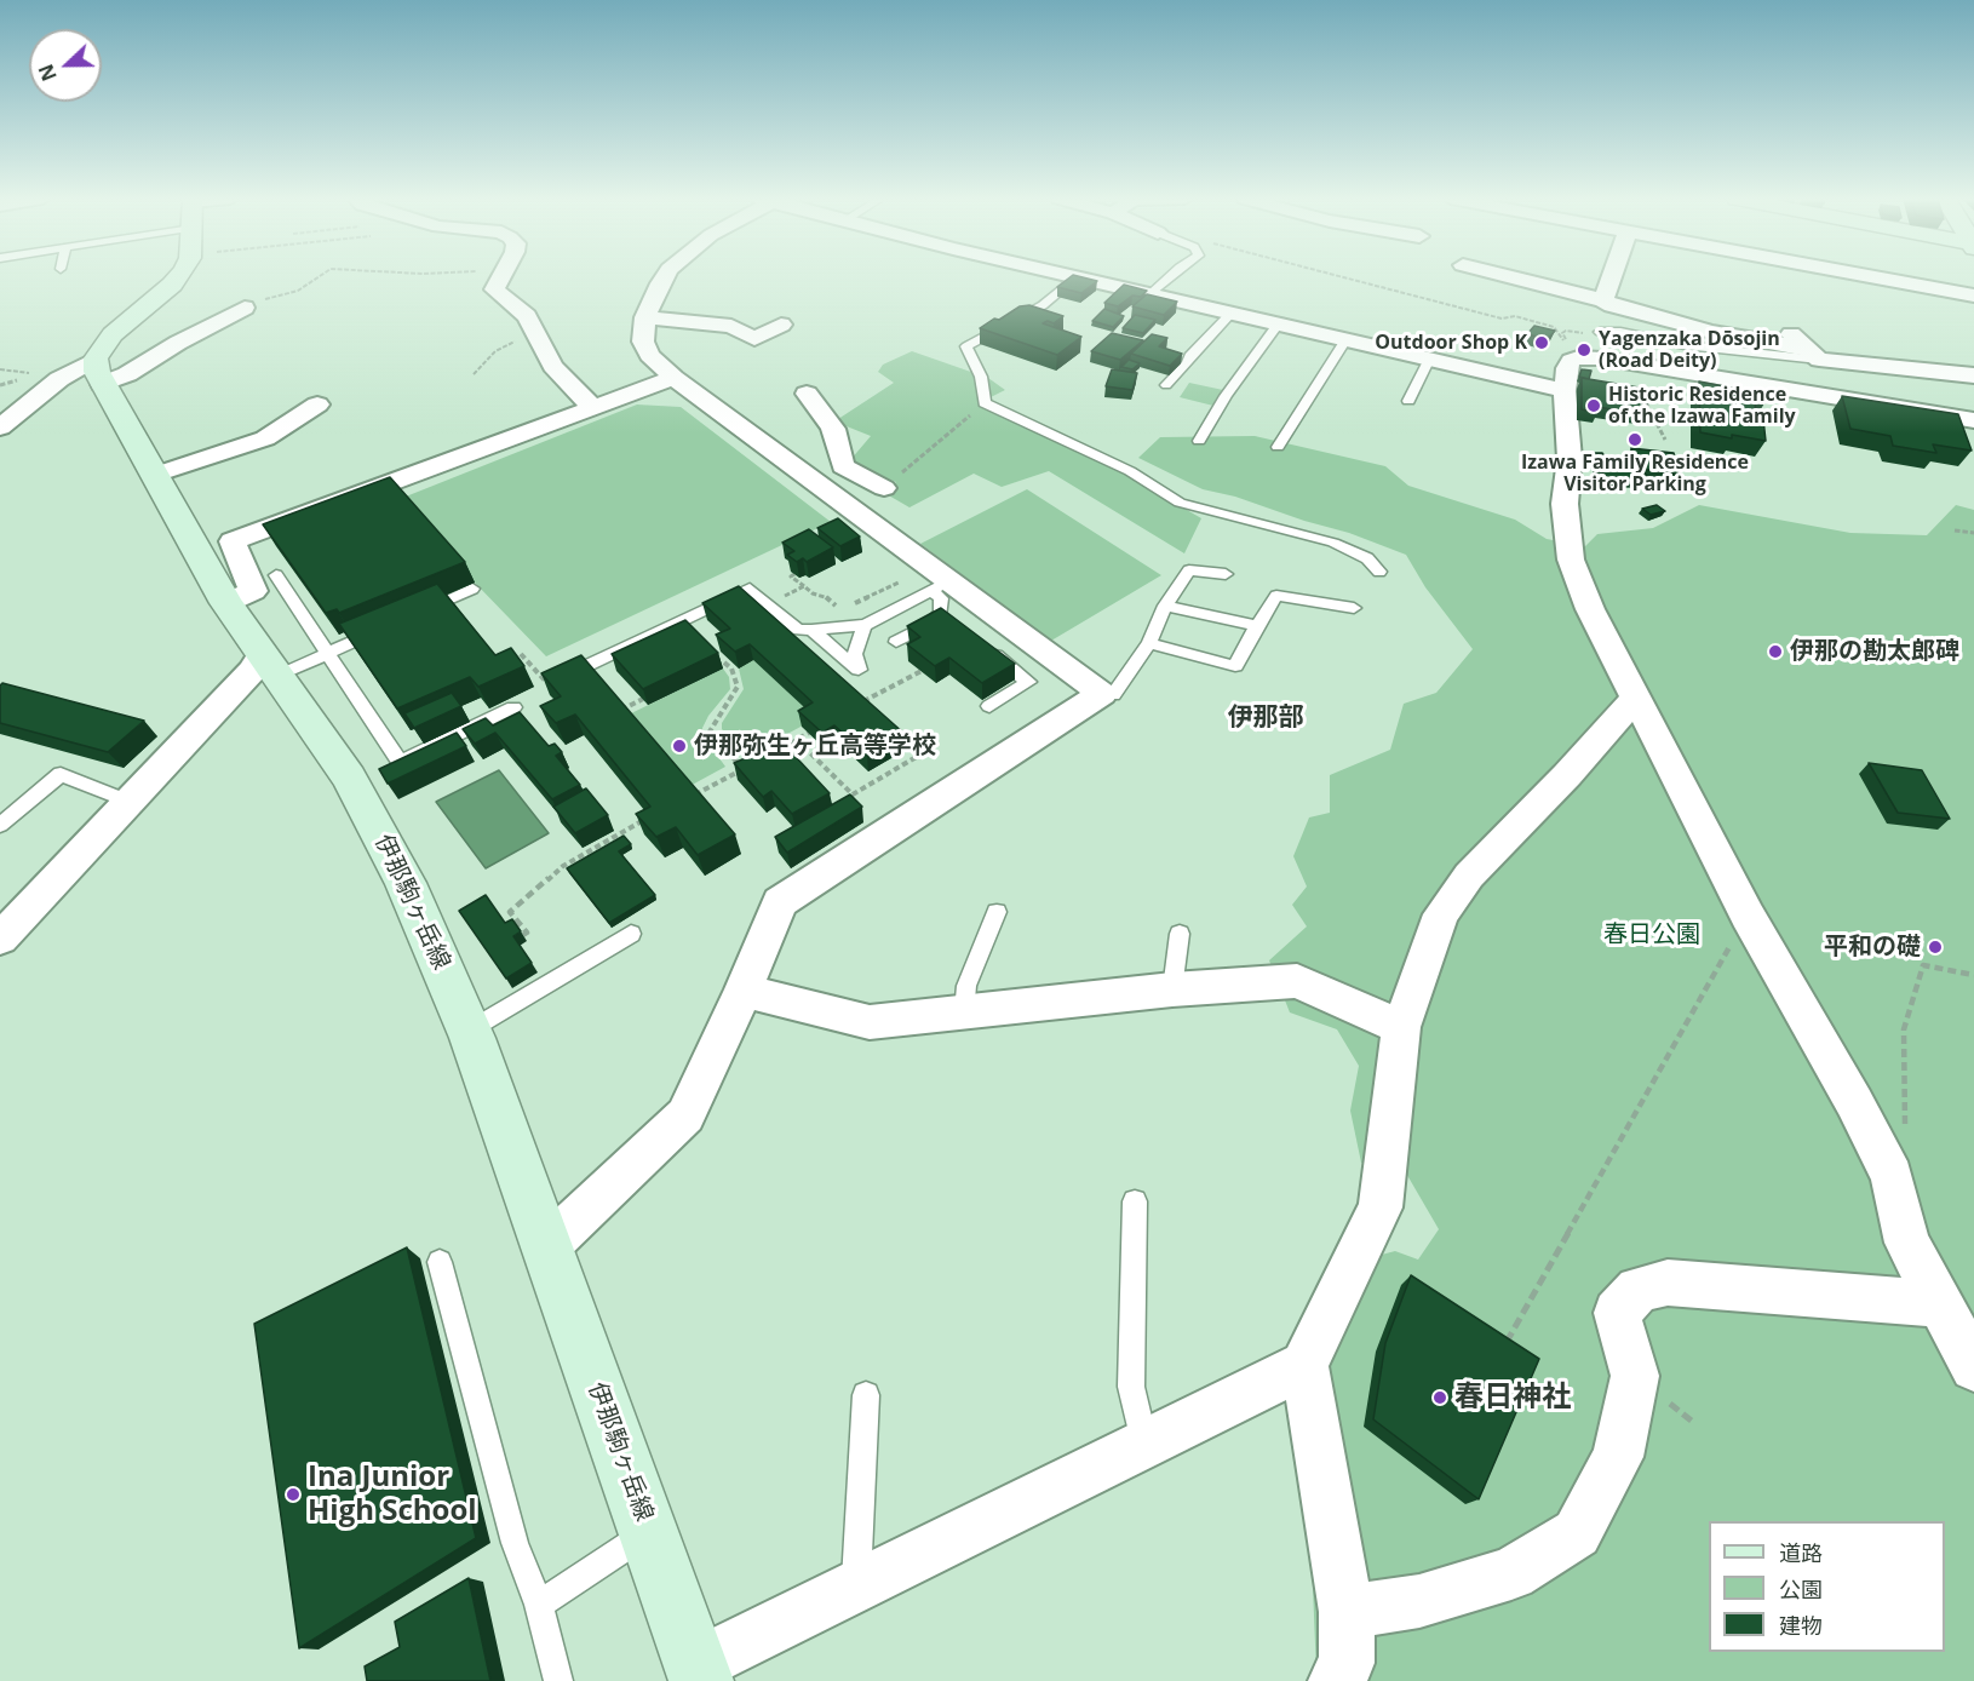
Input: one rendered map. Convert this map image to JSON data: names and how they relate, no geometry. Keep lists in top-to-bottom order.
{
  "streets": {
    "main road": ["伊那駒ヶ岳線"]
  },
  "districts": ["伊那部"],
  "parks": ["春日公園"],
  "places": [
    "Outdoor Shop K",
    "Yagenzaka Dōsojin (Road Deity)",
    "Historic Residence of the Izawa Family",
    "Izawa Family Residence Visitor Parking",
    "伊那の勘太郎碑",
    "伊那弥生ヶ丘高等学校",
    "平和の礎",
    "春日神社",
    "Ina Junior High School"
  ],
  "legend": ["道路", "公園", "建物"],
  "north": "left"
}
